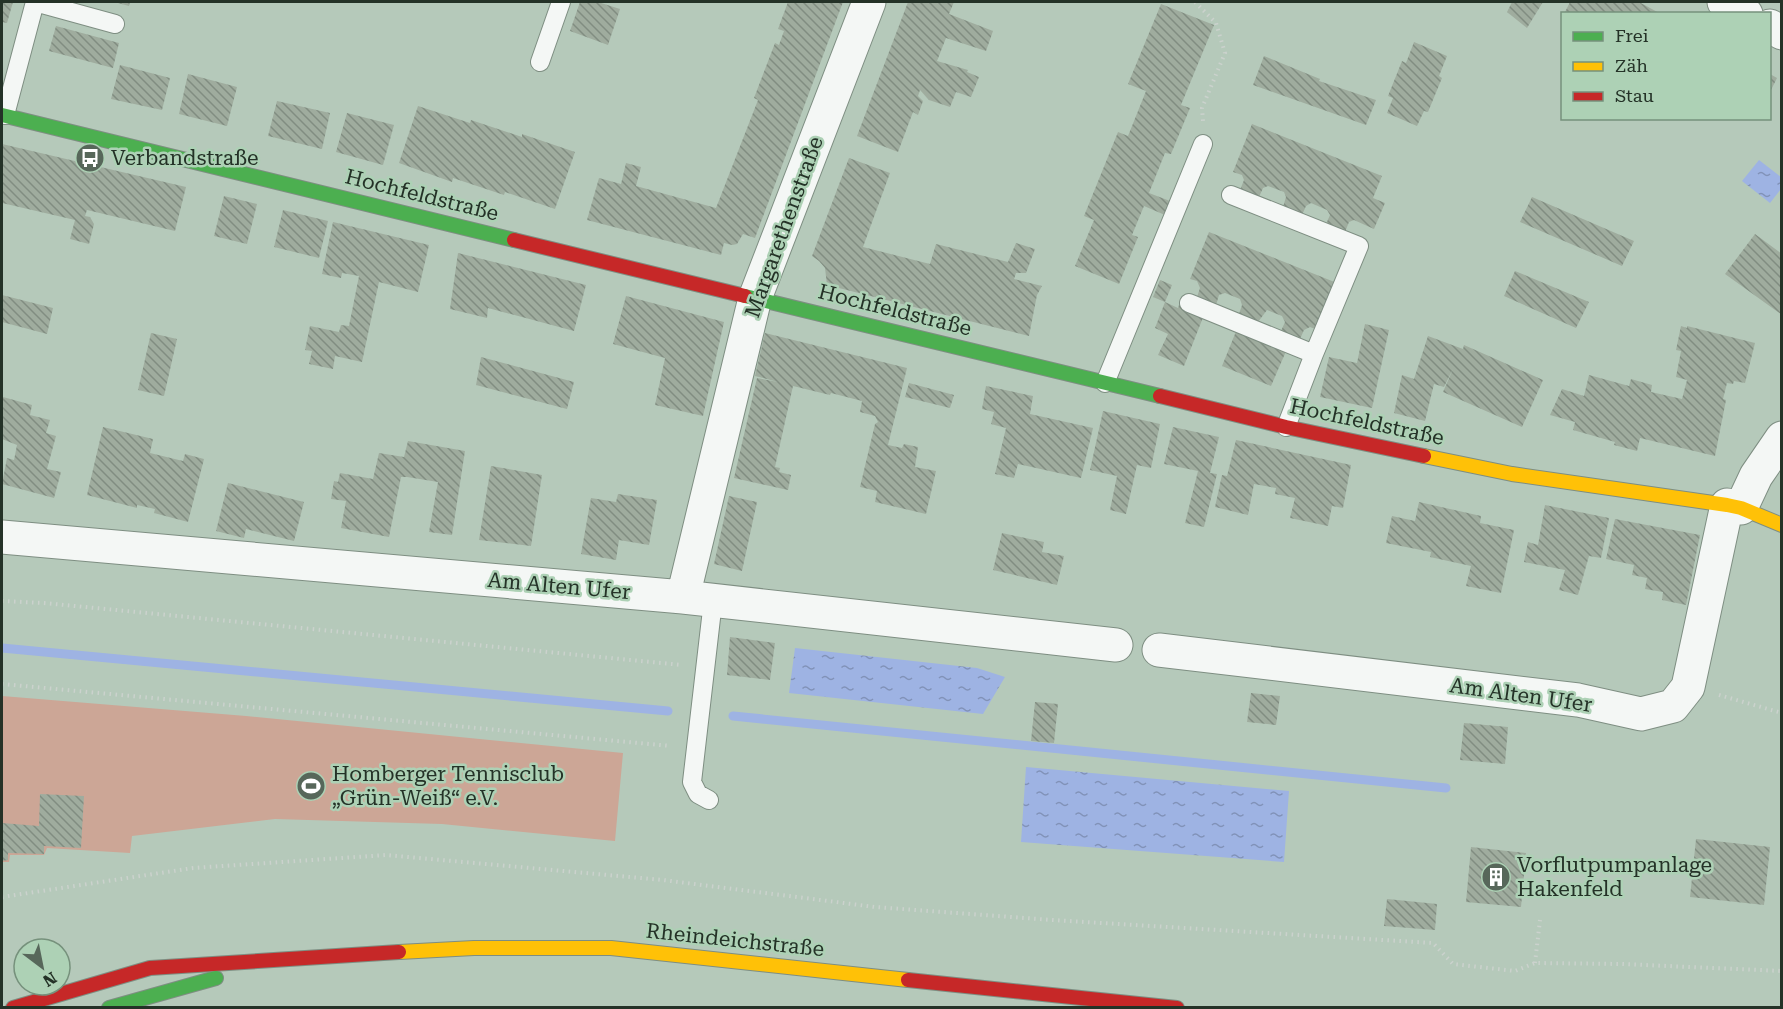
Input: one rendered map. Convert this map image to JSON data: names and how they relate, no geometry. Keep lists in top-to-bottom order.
{
  "streets": {
    "street": [
      "Hochfeldstraße",
      "Margarethenstraße",
      "Am Alten Ufer",
      "Rheindeichstraße"
    ]
  },
  "crossings": [
    ["Hochfeldstraße", "Margarethenstraße"],
    ["Margarethenstraße", "Am Alten Ufer"]
  ],
  "places": {
    "bus stop": ["Verbandstraße"],
    "sports": ["Homberger Tennisclub „Grün-Weiß“ e.V."],
    "building": ["Vorflutpumpanlage Hakenfeld"]
  },
  "legend": ["Frei", "Zäh", "Stau"],
  "north": "bottom right"
}
